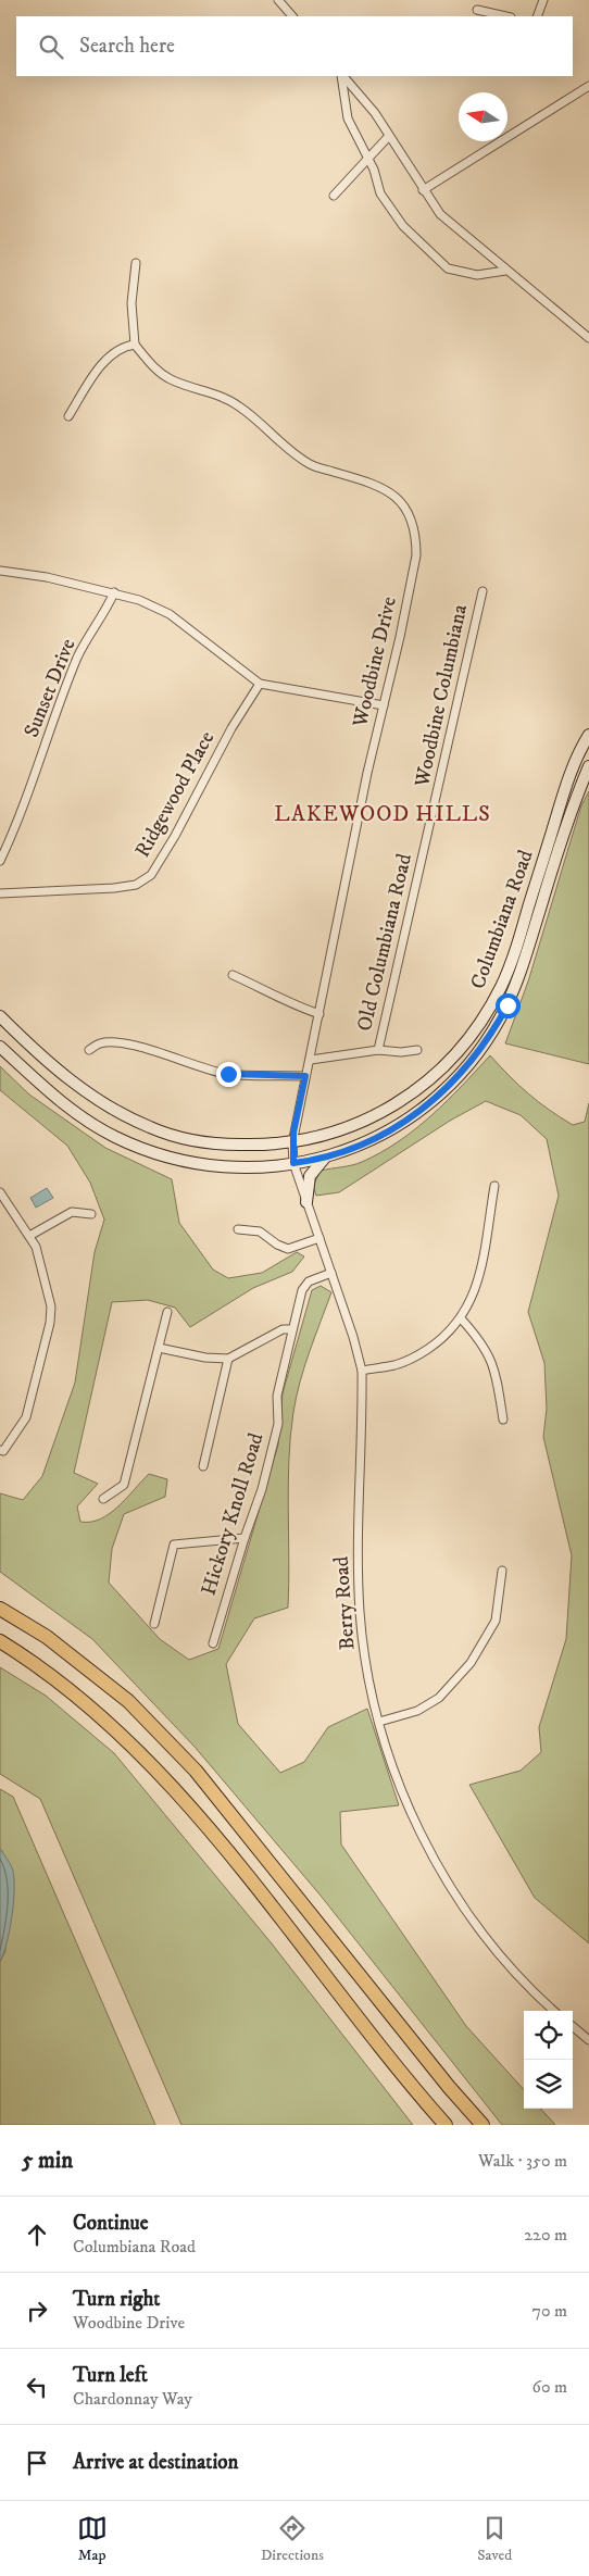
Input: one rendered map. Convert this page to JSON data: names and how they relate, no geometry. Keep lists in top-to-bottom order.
{
  "streets": {
    "main road": ["Columbiana Road"],
    "street": [
      "Woodbine Drive",
      "Sunset Drive",
      "Woodbine Columbiana",
      "Ridgewood Place",
      "Old Columbiana Road",
      "Hickory Knoll Road",
      "Berry Road"
    ]
  },
  "crossings": [
    ["Woodbine Drive", "Columbiana Road"],
    ["Woodbine Drive", "Old Columbiana Road"],
    ["Woodbine Drive", "Berry Road"],
    ["Woodbine Columbiana", "Old Columbiana Road"],
    ["Columbiana Road", "Berry Road"],
    ["Hickory Knoll Road", "Berry Road"]
  ],
  "districts": ["LAKEWOOD HILLS"],
  "north": "left",
  "page": {
    "search": "Search here",
    "heading": ["5 min", "Walk · 350 m"],
    "list": [
      ["Continue", "Columbiana Road", "220 m"],
      ["Turn right", "Woodbine Drive", "70 m"],
      ["Turn left", "Chardonnay Way", "60 m"],
      "Arrive at destination"
    ],
    "nav": ["Map", "Directions", "Saved"]
  }
}
